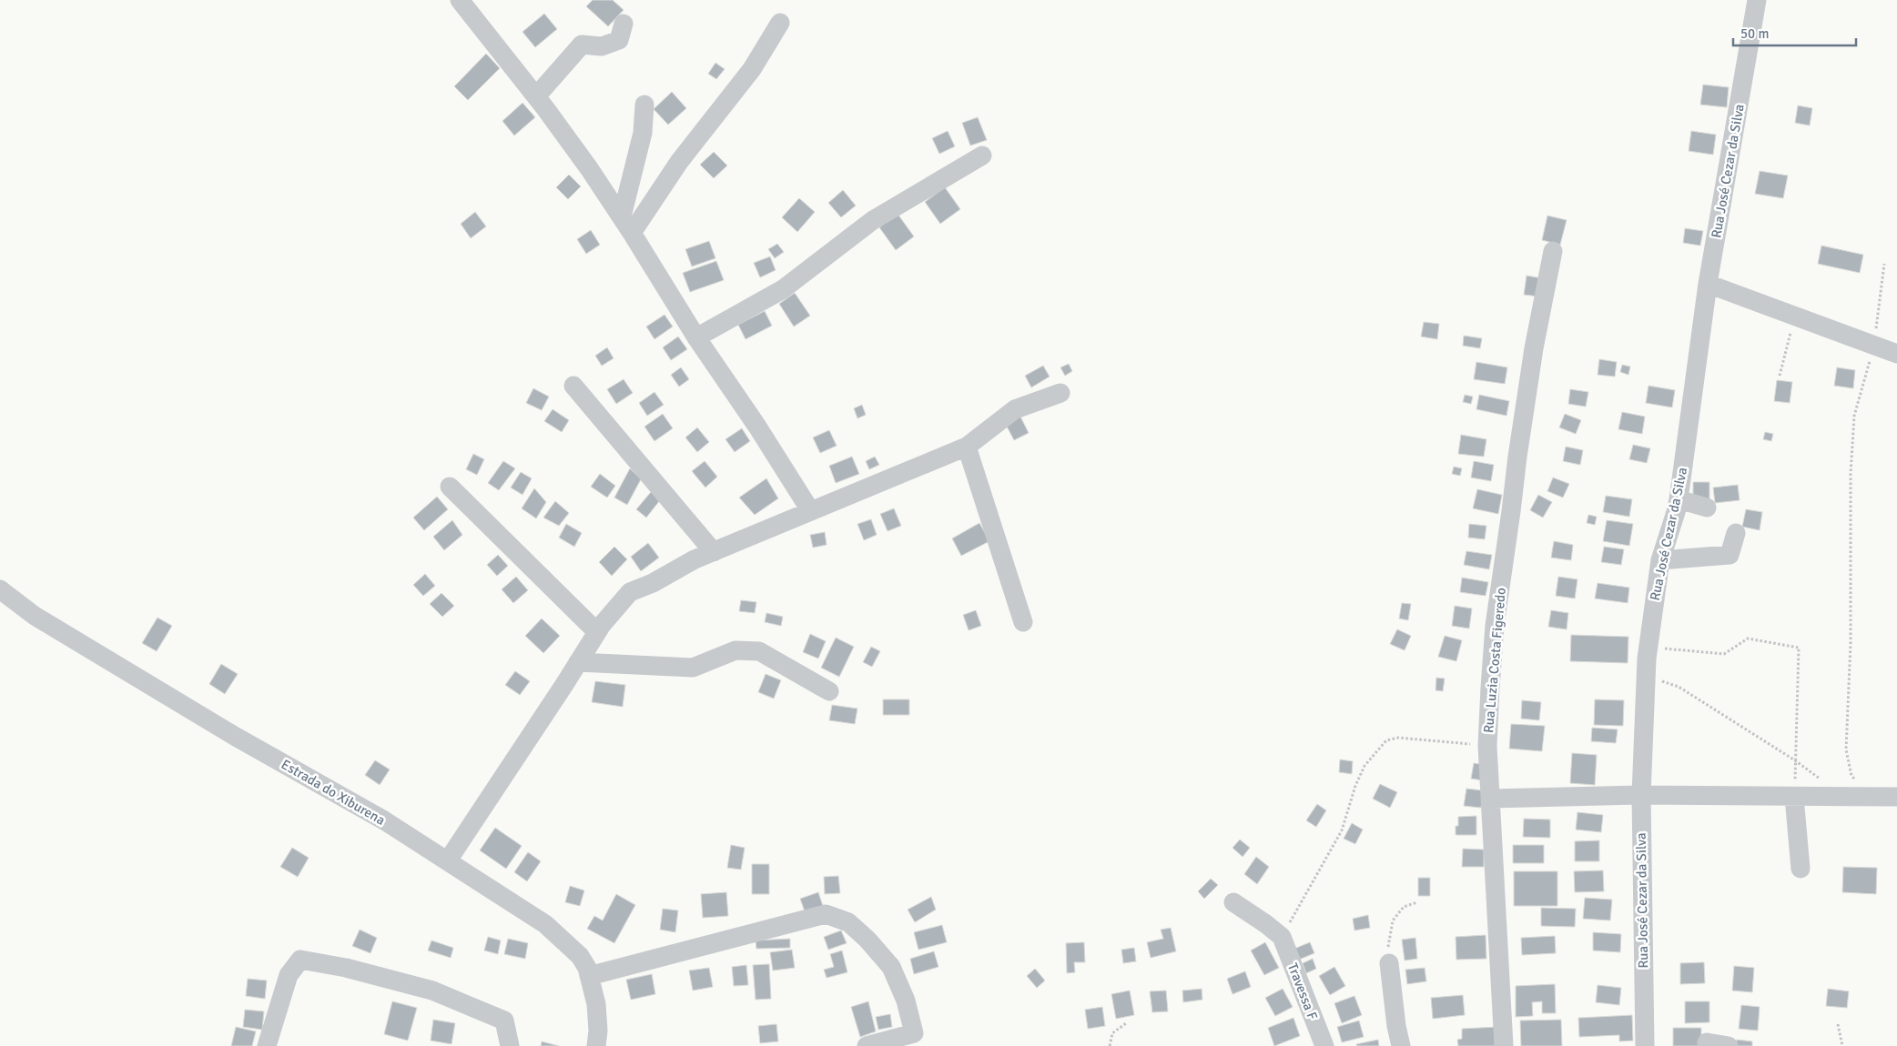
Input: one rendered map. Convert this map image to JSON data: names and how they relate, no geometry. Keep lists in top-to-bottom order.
{
  "streets": {
    "street": [
      "Rua José Cezar da Silva",
      "Rua Luzia Costa Figeredo",
      "Estrada do Xiburena",
      "Travessa F"
    ]
  },
  "scale_bar": "50 m"
}
